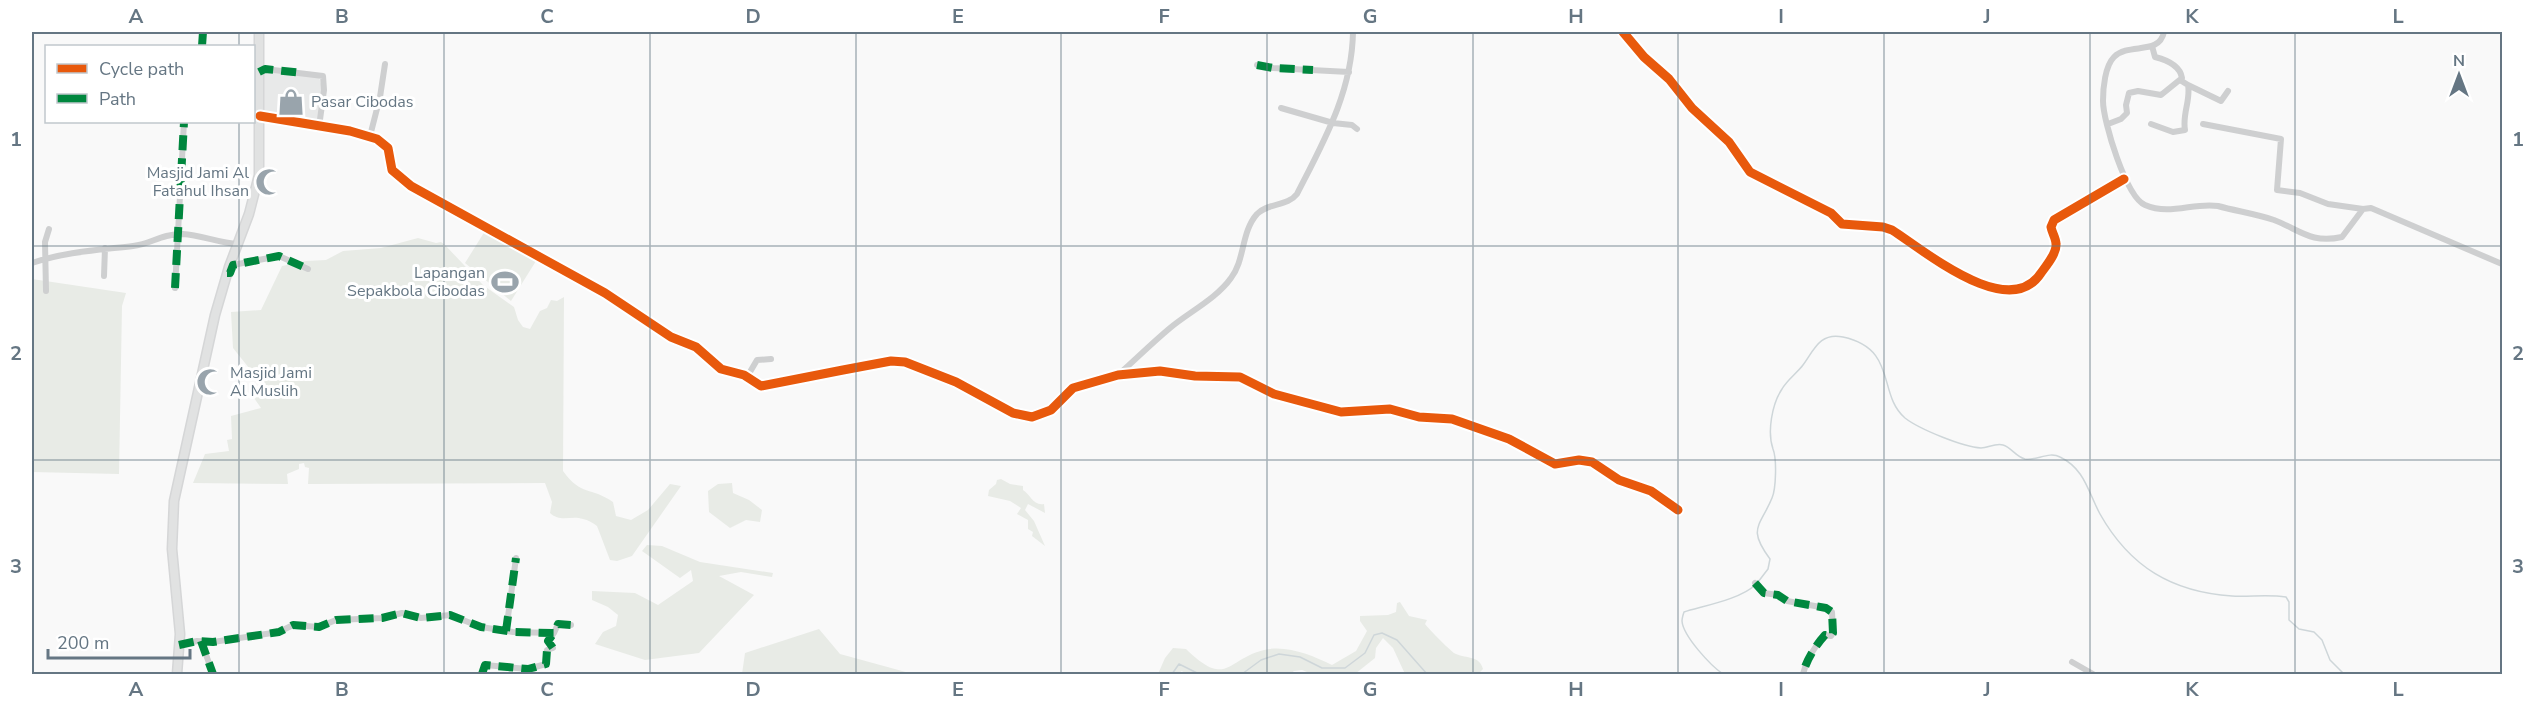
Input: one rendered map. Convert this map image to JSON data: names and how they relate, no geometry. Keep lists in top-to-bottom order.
{
  "places": {
    "shop": ["Pasar Cibodas"],
    "mosque": ["Masjid Jami Al Fatahul Ihsan", "Masjid Jami Al Muslih"],
    "sports": ["Lapangan Sepakbola Cibodas"]
  },
  "legend": ["Cycle path", "Path"],
  "scale_bar": "200 m",
  "north": "top",
  "grid": {
    "columns": [
      "A",
      "B",
      "C",
      "D",
      "E",
      "F",
      "G",
      "H",
      "I",
      "J",
      "K",
      "L"
    ],
    "rows": ["1", "2", "3"]
  }
}
